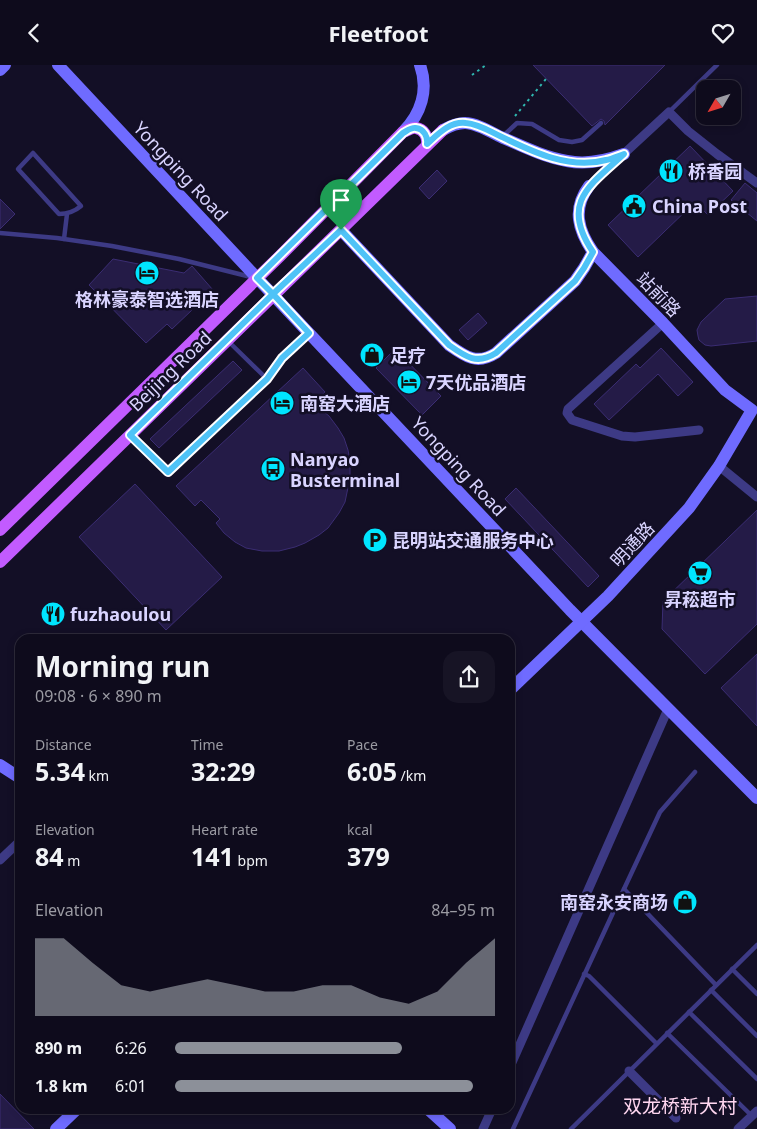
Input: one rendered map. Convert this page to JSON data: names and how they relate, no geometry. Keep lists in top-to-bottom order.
{
  "streets": {
    "main road": ["Beijing Road"],
    "street": ["Yongping Road", "站前路", "明通路"]
  },
  "crossings": [
    ["Yongping Road", "Beijing Road"],
    ["Yongping Road", "明通路"],
    ["站前路", "明通路"]
  ],
  "districts": ["双龙桥新大村"],
  "places": {
    "restaurant": ["桥香园", "fuzhaoulou"],
    "public building": ["China Post"],
    "hotel": ["格林豪泰智选酒店", "7天优品酒店", "南窑大酒店"],
    "shop": ["足疗", "南窑永安商场"],
    "bus stop": ["Nanyao Busterminal"],
    "parking": ["昆明站交通服务中心"],
    "supermarket": ["昇菘超市"]
  },
  "north": "bottom left",
  "page": {
    "header": "Fleetfoot",
    "heading": ["Morning run", "09:08 · 6 × 890 m"],
    "stats": [
      ["Distance", "5.34 km"],
      ["Time", "32:29"],
      ["Pace", "6:05 /km"],
      ["Elevation", "84 m"],
      ["Heart rate", "141 bpm"],
      ["kcal", "379"]
    ],
    "chart": ["Elevation", "84–95 m"],
    "list": [
      {
        "name": "890 m",
        "note": "6:26"
      },
      {
        "name": "1.8 km",
        "note": "6:01"
      }
    ]
  }
}
